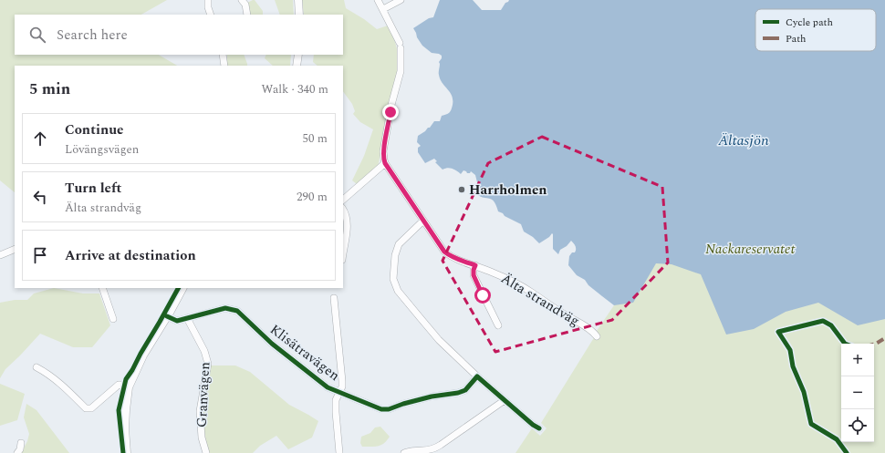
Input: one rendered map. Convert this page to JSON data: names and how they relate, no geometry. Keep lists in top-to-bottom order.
{
  "streets": {
    "street": ["Älta strandväg", "Klisätravägen", "Granvägen"]
  },
  "crossings": [
    ["Klisätravägen", "Granvägen"]
  ],
  "water": ["Ältasjön"],
  "parks": ["Nackareservatet"],
  "places": ["Harrholmen"],
  "legend": ["Cycle path", "Path"],
  "page": {
    "search": "Search here",
    "heading": ["5 min", "Walk · 340 m"],
    "list": [
      ["Continue", "Lövängsvägen", "50 m"],
      ["Turn left", "Älta strandväg", "290 m"],
      "Arrive at destination"
    ],
    "map_buttons": ["+", "−"]
  }
}
